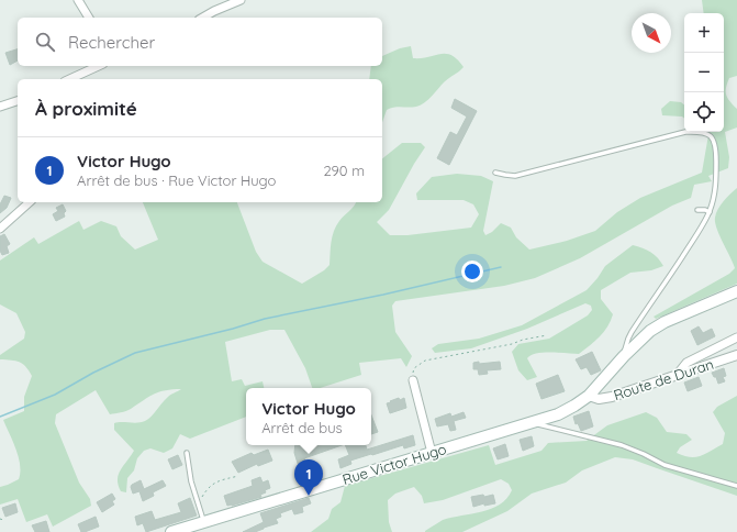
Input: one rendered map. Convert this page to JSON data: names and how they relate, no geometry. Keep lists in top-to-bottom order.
{
  "streets": {
    "main road": ["Rue Victor Hugo"],
    "street": ["Route de Duran"]
  },
  "crossings": [
    ["Route de Duran", "Rue Victor Hugo"]
  ],
  "north": "bottom right",
  "page": {
    "map_buttons": ["+", "−"],
    "search": "Rechercher",
    "heading": "À proximité",
    "list": [
      {
        "mark": "1",
        "name": "Victor Hugo",
        "note": "Arrêt de bus · Rue Victor Hugo",
        "value": "290 m"
      }
    ],
    "popup": ["Victor Hugo", "Arrêt de bus"],
    "pins": "1"
  }
}
